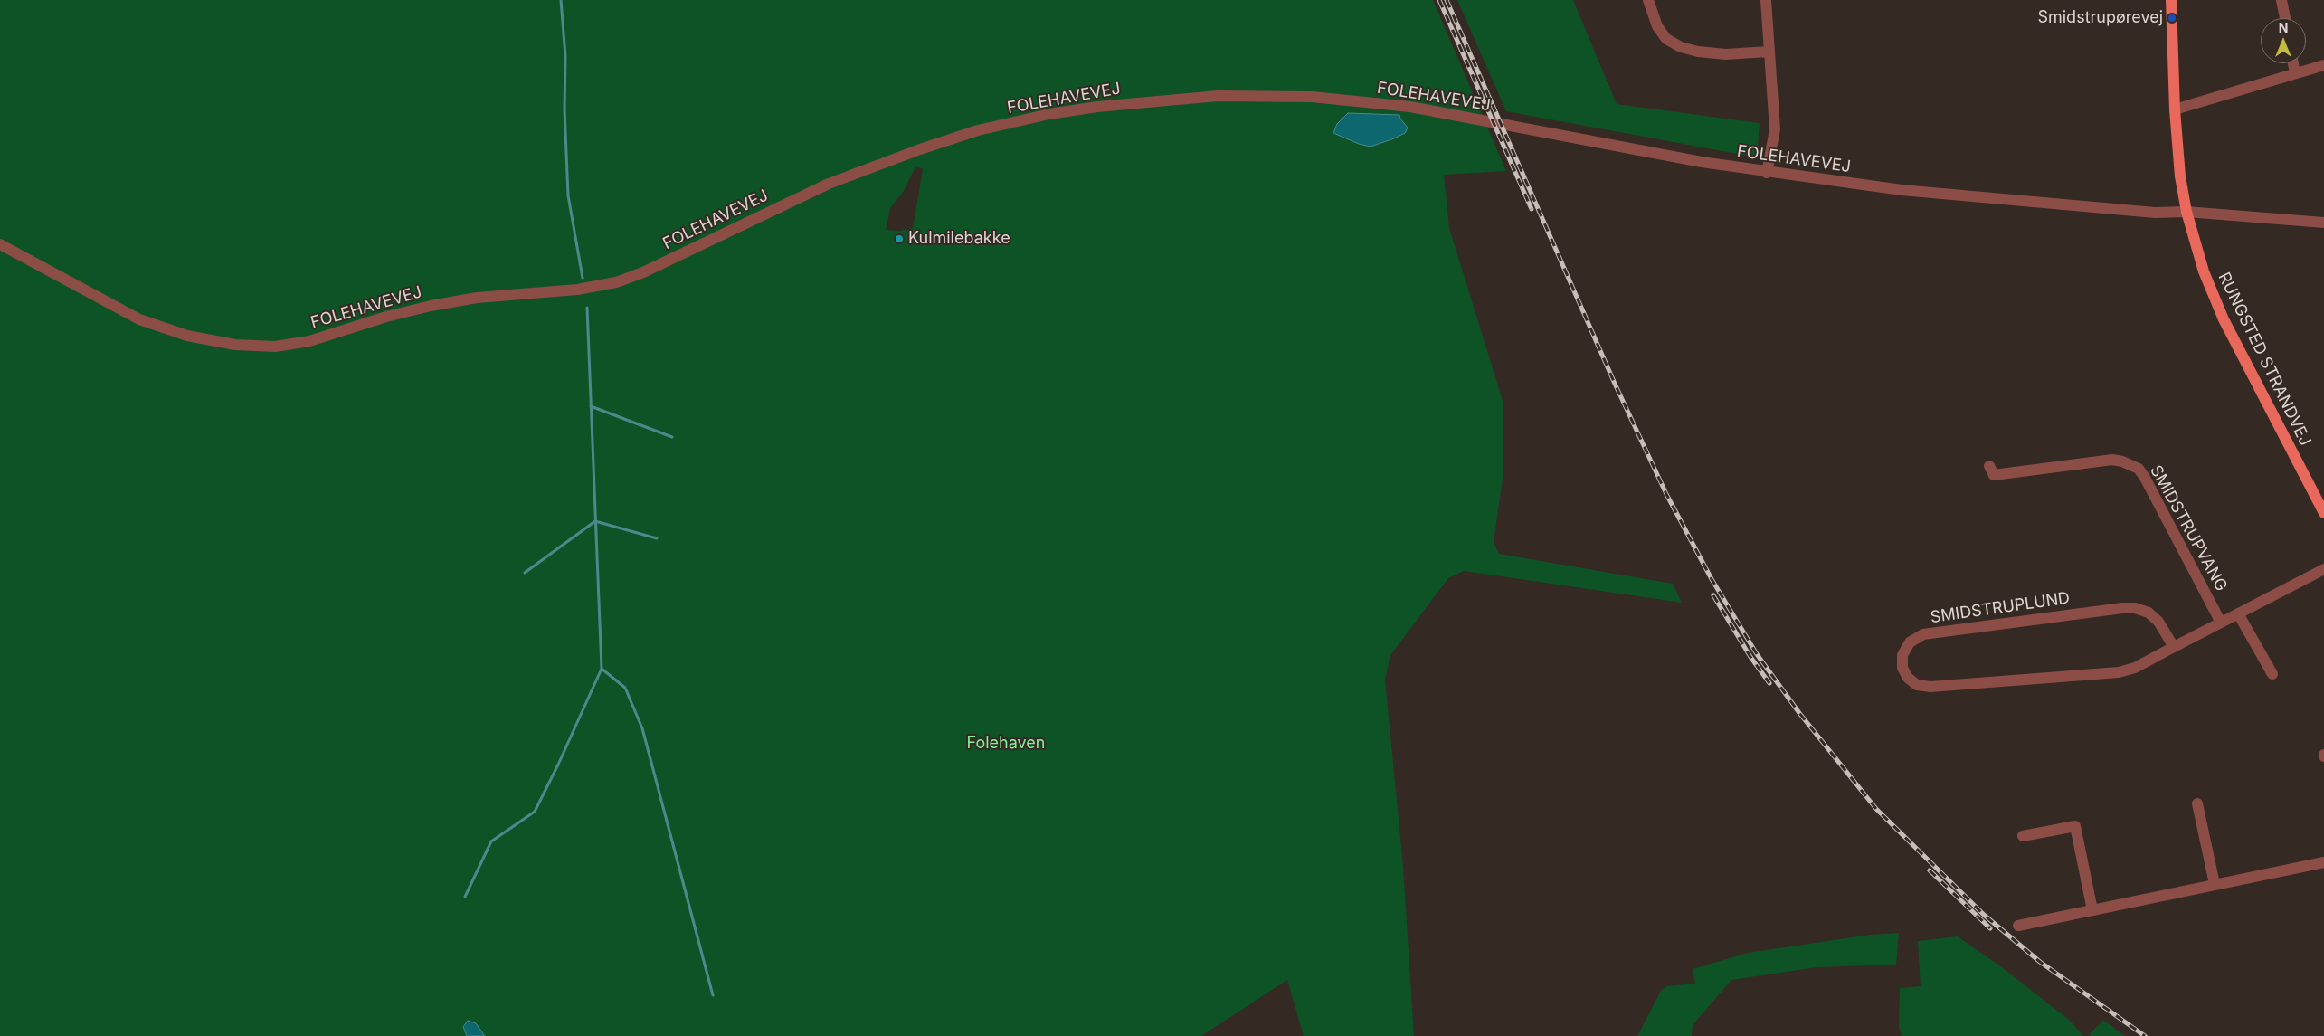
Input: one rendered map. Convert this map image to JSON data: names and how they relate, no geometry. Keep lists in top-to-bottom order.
{
  "streets": {
    "main road": ["RUNGSTED STRANDVEJ"],
    "street": ["FOLEHAVEVEJ", "SMIDSTRUPVANG", "SMIDSTRUPLUND"]
  },
  "crossings": [
    ["FOLEHAVEVEJ", "RUNGSTED STRANDVEJ"],
    ["SMIDSTRUPVANG", "SMIDSTRUPLUND"]
  ],
  "parks": ["Folehaven"],
  "places": ["Smidstrupørevej", "Kulmilebakke"],
  "north": "top"
}
